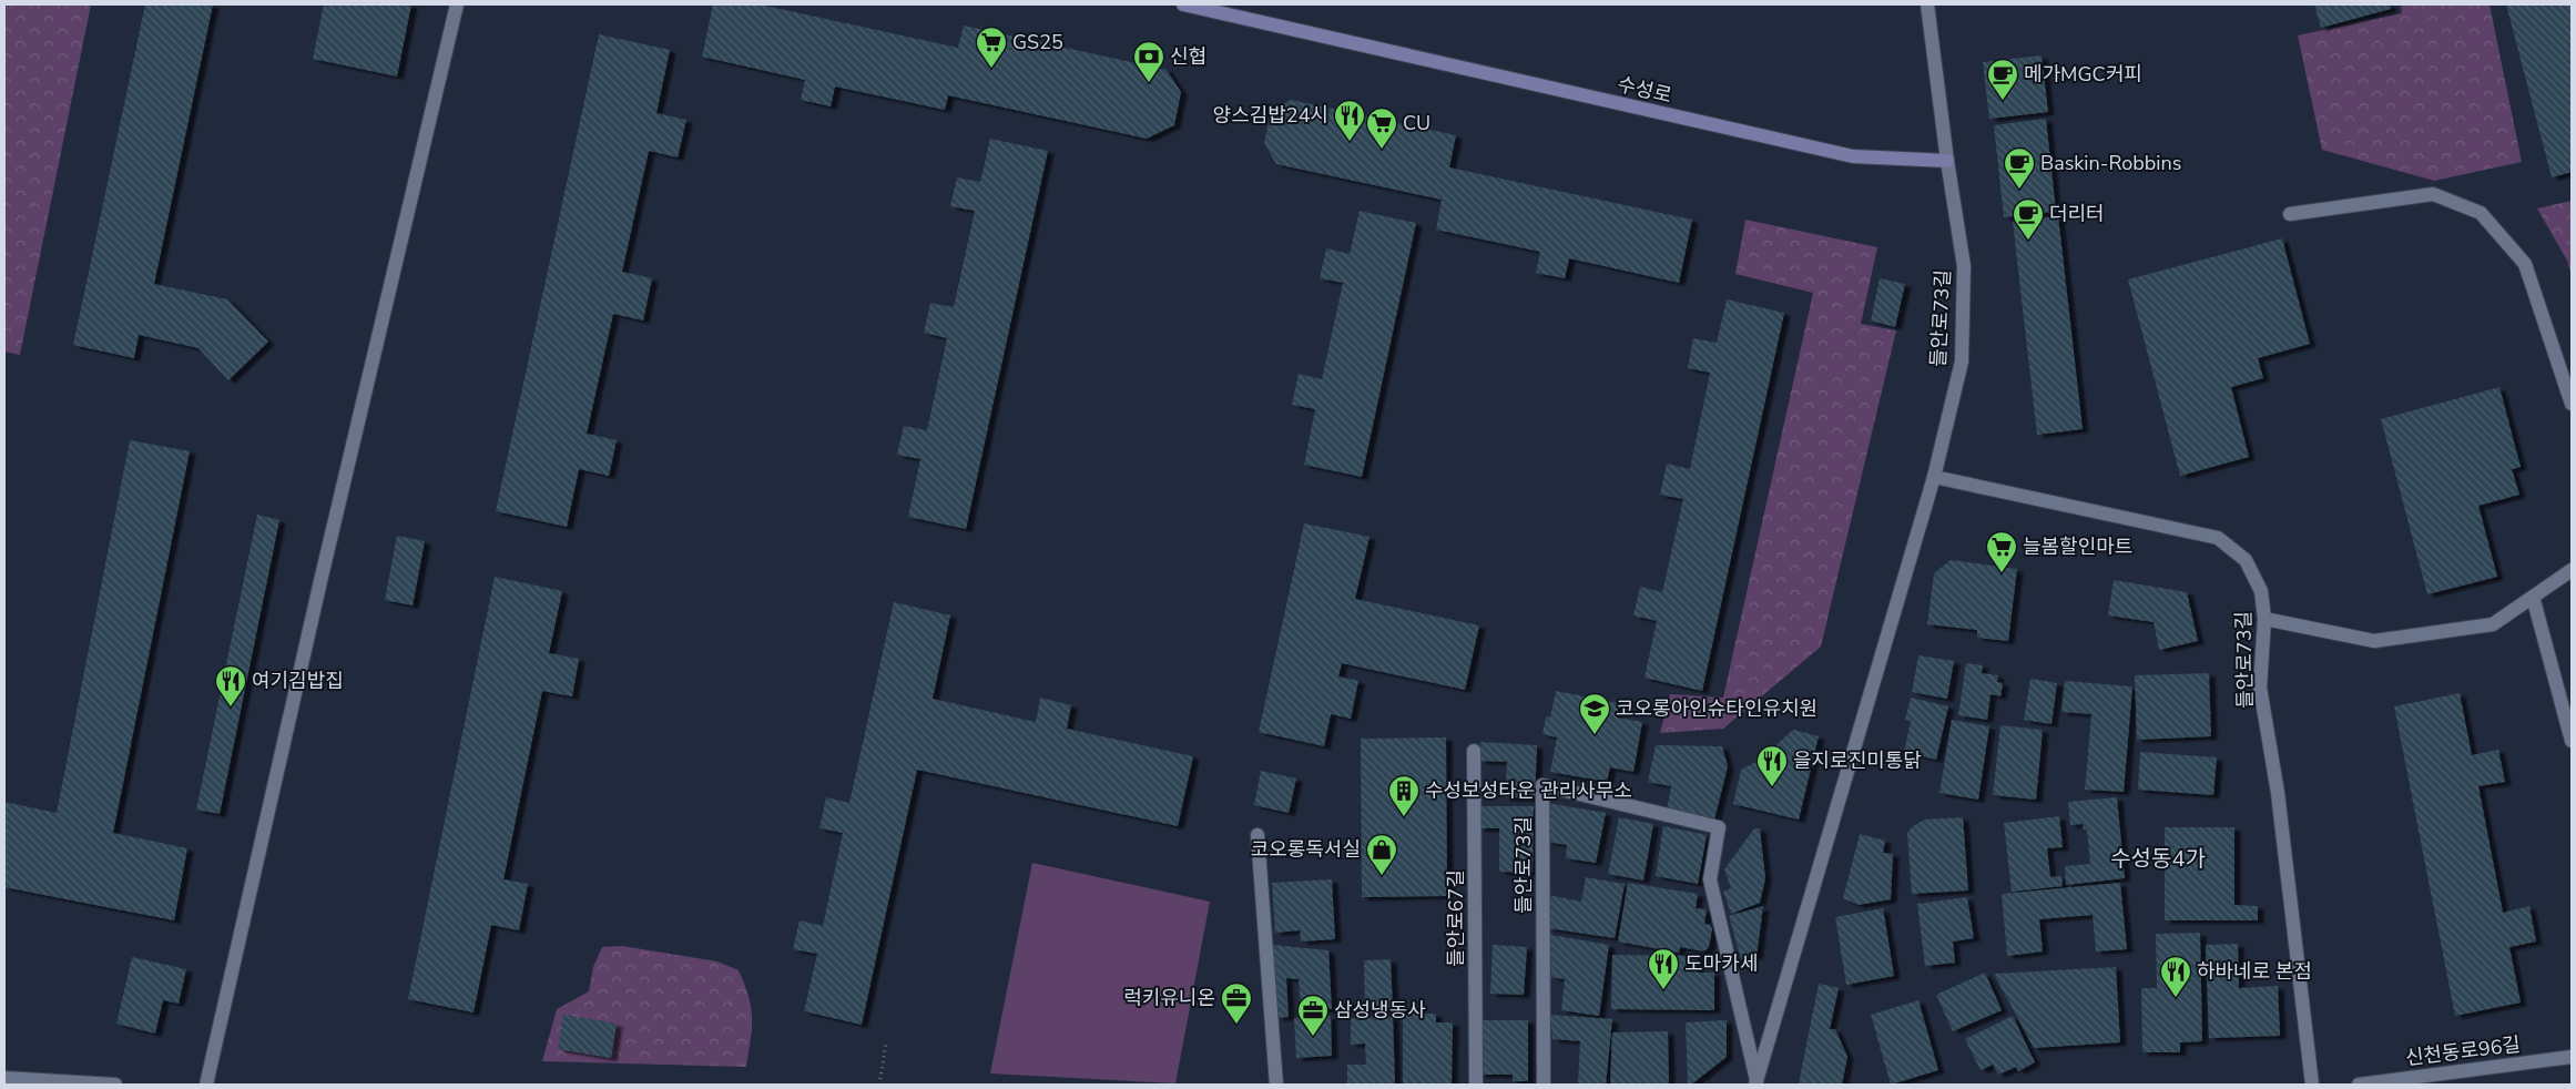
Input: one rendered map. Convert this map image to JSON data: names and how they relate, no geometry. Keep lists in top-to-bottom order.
{
  "streets": {
    "main road": ["수성로"],
    "street": ["들안로73길", "들안로67길", "신천동로96길"]
  },
  "crossings": [
    ["수성로", "들안로73길"]
  ],
  "districts": ["수성동4가"],
  "places": {
    "supermarket": ["GS25", "CU", "늘봄할인마트"],
    "bank": ["신협"],
    "cafe": ["메가MGC커피", "Baskin-Robbins", "더리터"],
    "restaurant": [
      "양스김밥24시",
      "여기김밥집",
      "을지로진미통닭",
      "도마카세",
      "하바네로 본점"
    ],
    "school or university": ["코오롱아인슈타인유치원"],
    "building": ["수성보성타운 관리사무소"],
    "shop": ["코오롱독서실"],
    "office": ["럭키유니온", "삼성냉동사"]
  }
}
